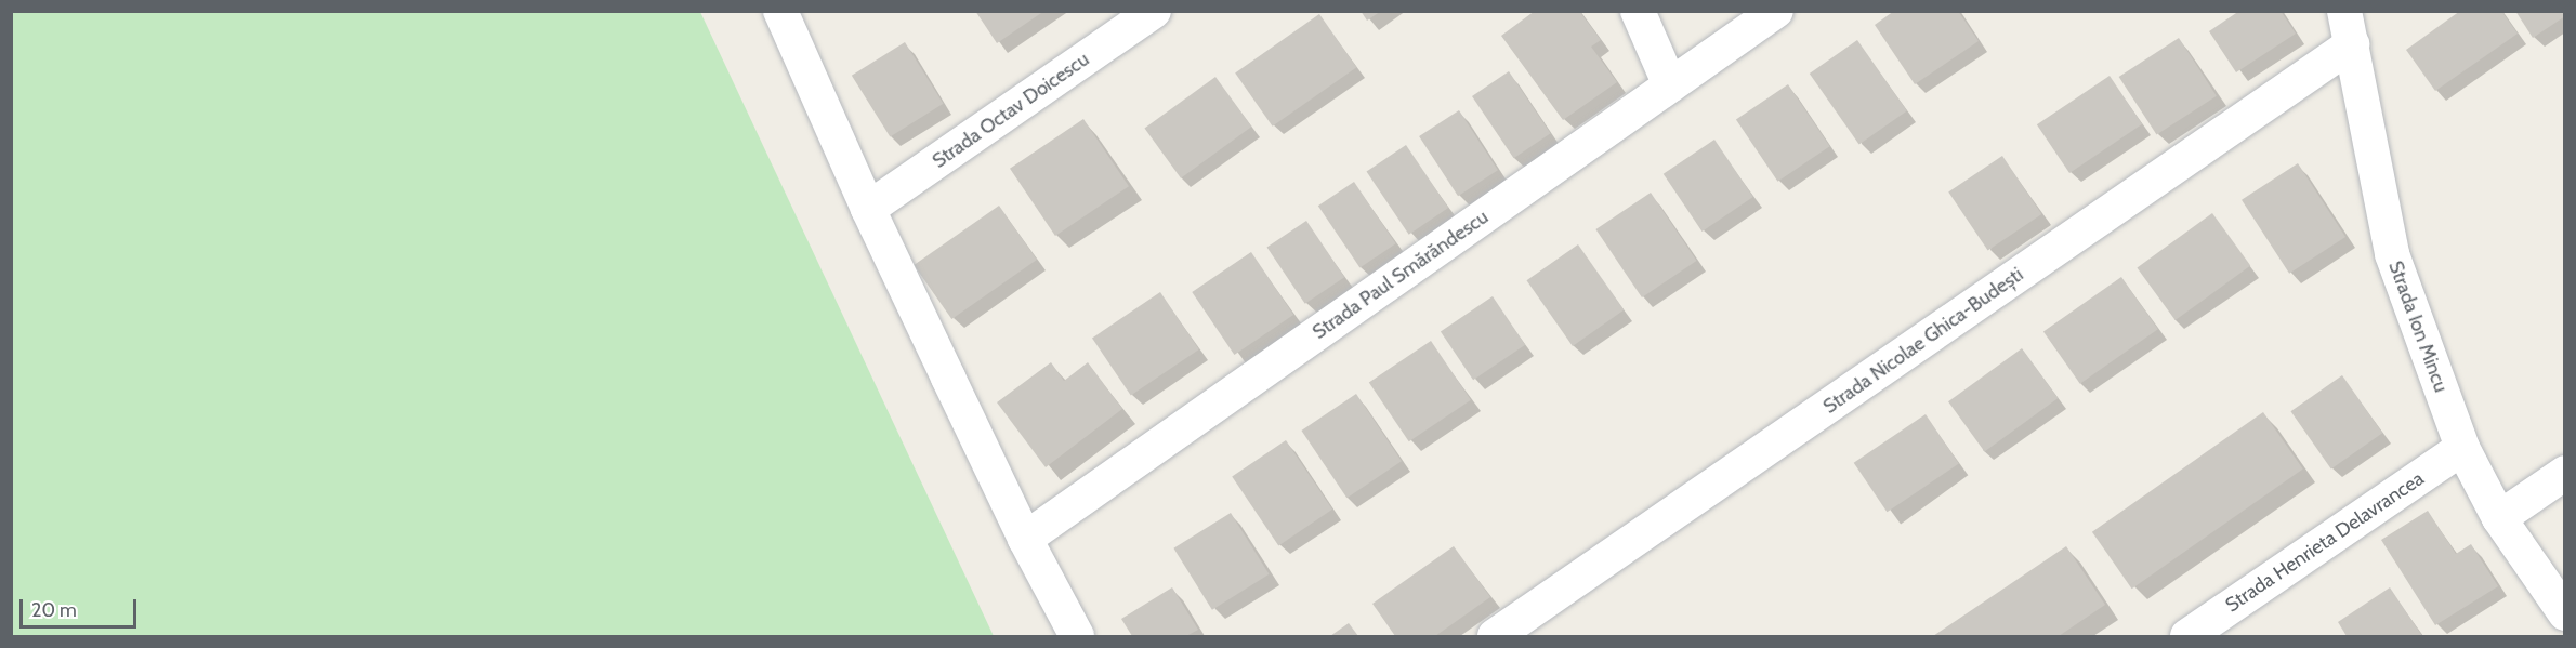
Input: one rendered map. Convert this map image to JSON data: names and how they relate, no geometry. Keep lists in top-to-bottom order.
{
  "streets": {
    "street": [
      "Strada Octav Doicescu",
      "Strada Paul Smărăndescu",
      "Strada Ion Mincu",
      "Strada Nicolae Ghica-Budești",
      "Strada Henrieta Delavrancea"
    ]
  },
  "crossings": [
    ["Strada Ion Mincu", "Strada Nicolae Ghica-Budești"],
    ["Strada Ion Mincu", "Strada Henrieta Delavrancea"]
  ],
  "scale_bar": "20 m"
}
